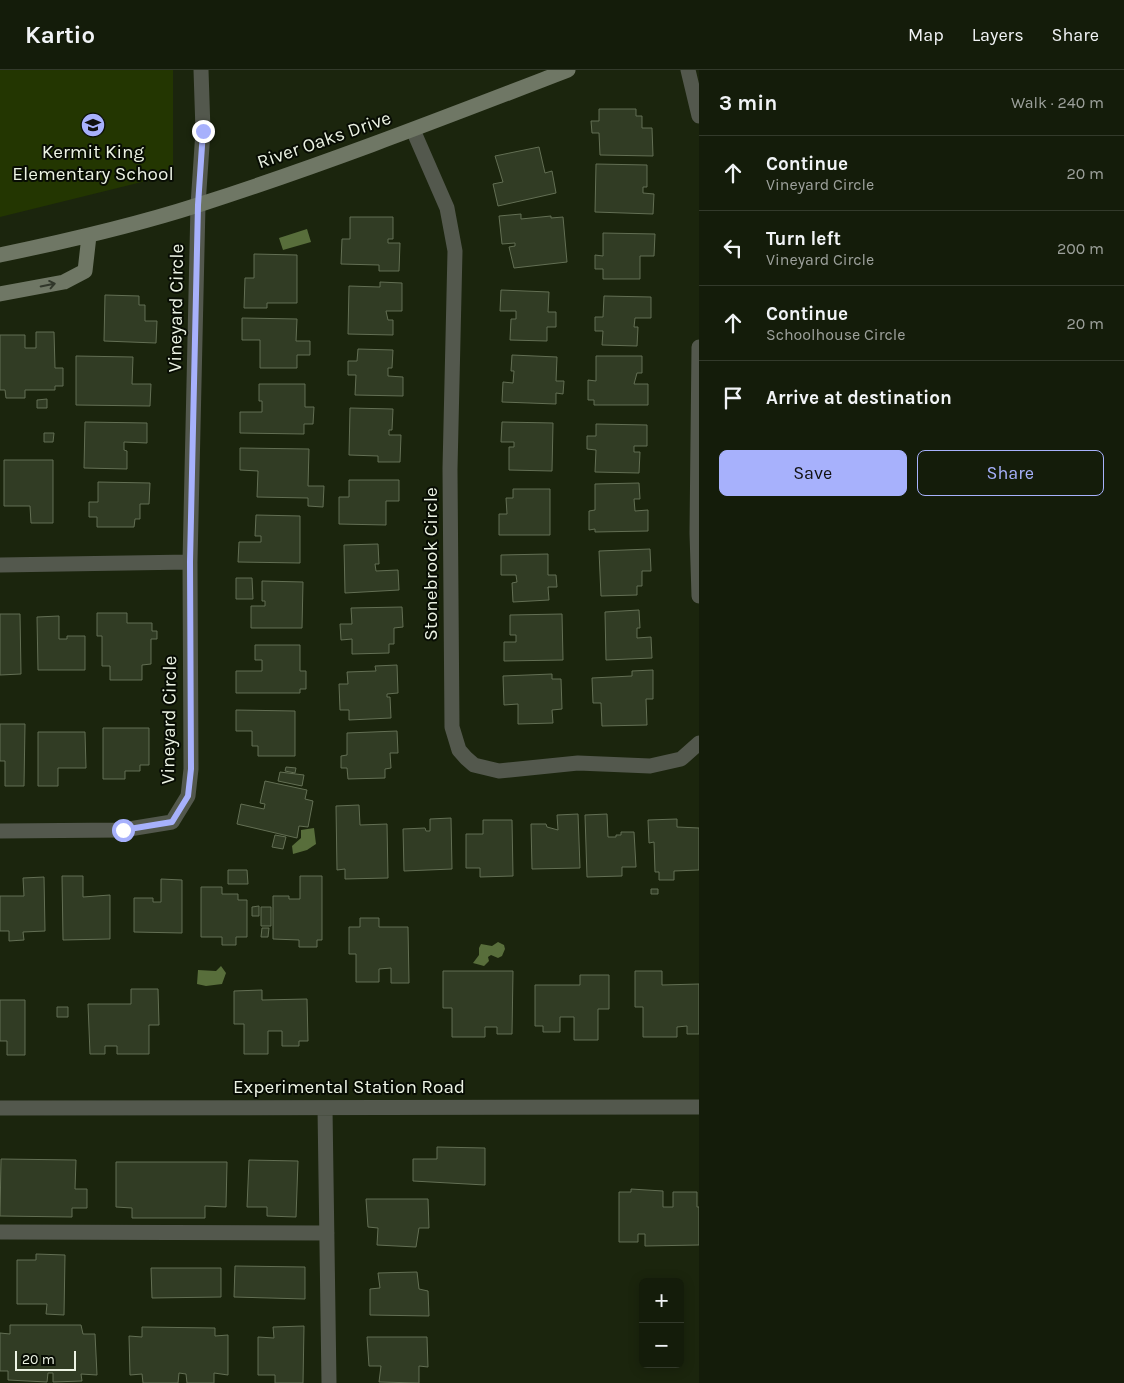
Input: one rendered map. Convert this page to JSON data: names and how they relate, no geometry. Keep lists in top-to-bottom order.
{
  "streets": {
    "street": [
      "River Oaks Drive",
      "Vineyard Circle",
      "Stonebrook Circle",
      "Experimental Station Road"
    ]
  },
  "crossings": [
    ["River Oaks Drive", "Vineyard Circle"],
    ["River Oaks Drive", "Stonebrook Circle"]
  ],
  "places": {
    "school or university": ["Kermit King Elementary School"]
  },
  "scale_bar": "20 m",
  "page": {
    "header": "Kartio",
    "nav": ["Map", "Layers", "Share"],
    "heading": ["3 min", "Walk · 240 m"],
    "list": [
      ["Continue", "Vineyard Circle", "20 m"],
      ["Turn left", "Vineyard Circle", "200 m"],
      ["Continue", "Schoolhouse Circle", "20 m"],
      "Arrive at destination"
    ],
    "buttons": ["Save", "Share"],
    "map_buttons": ["+", "−"],
    "scale": "20 m"
  }
}
